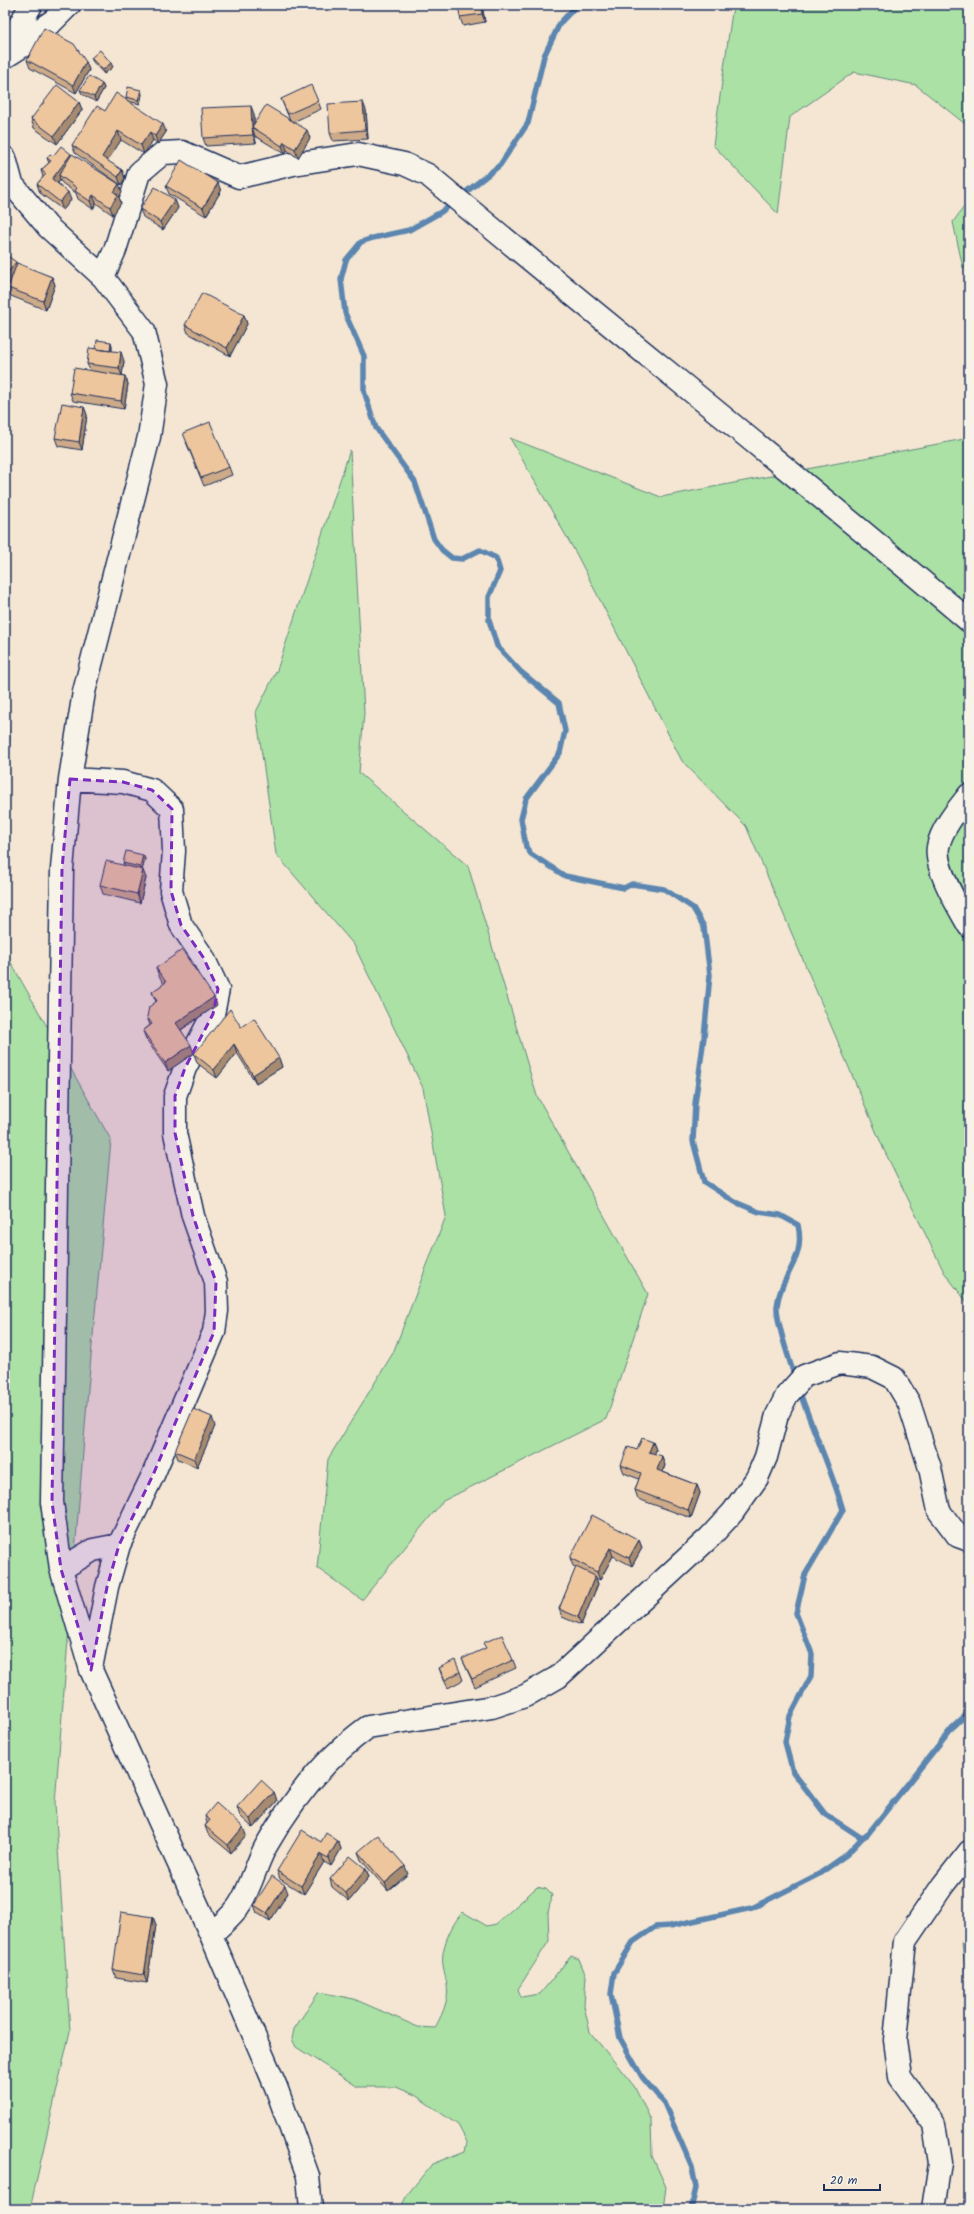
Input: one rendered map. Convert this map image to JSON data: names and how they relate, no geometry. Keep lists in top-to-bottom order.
{
  "scale_bar": "20 m"
}
